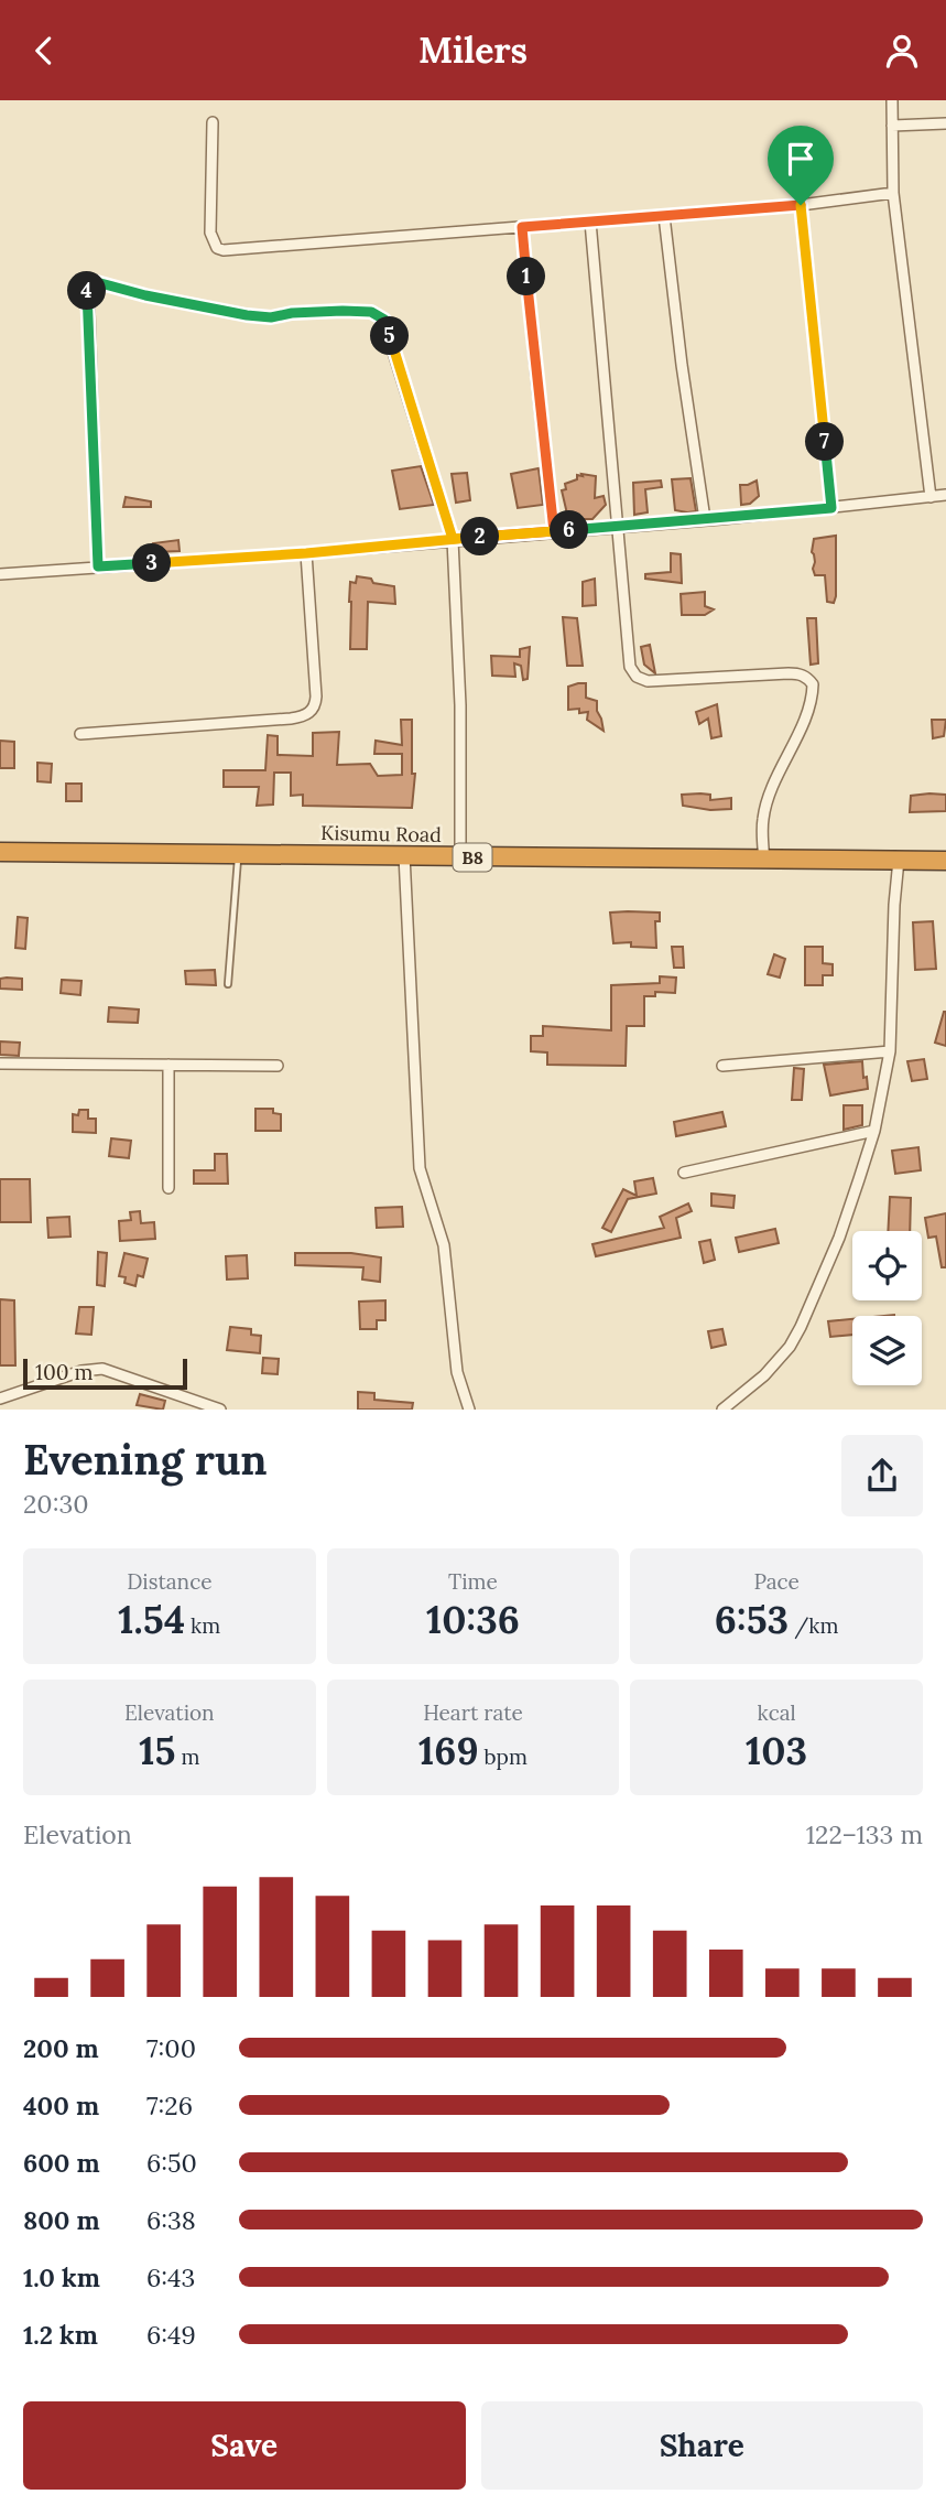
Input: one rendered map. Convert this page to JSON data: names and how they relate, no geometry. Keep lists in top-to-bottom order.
{
  "streets": {
    "highway": ["Kisumu Road", "B8"]
  },
  "scale_bar": "100 m",
  "page": {
    "header": "Milers",
    "pins": [
      "1",
      "4",
      "5",
      "7",
      "6",
      "2",
      "3"
    ],
    "scale": "100 m",
    "heading": ["Evening run", "20:30"],
    "stats": [
      ["Distance", "1.54 km"],
      ["Time", "10:36"],
      ["Pace", "6:53 /km"],
      ["Elevation", "15 m"],
      ["Heart rate", "169 bpm"],
      ["kcal", "103"]
    ],
    "chart": ["Elevation", "122–133 m"],
    "list": [
      {
        "name": "200 m",
        "note": "7:00"
      },
      {
        "name": "400 m",
        "note": "7:26"
      },
      {
        "name": "600 m",
        "note": "6:50"
      },
      {
        "name": "800 m",
        "note": "6:38"
      },
      {
        "name": "1.0 km",
        "note": "6:43"
      },
      {
        "name": "1.2 km",
        "note": "6:49"
      }
    ],
    "buttons": ["Save", "Share"]
  }
}
